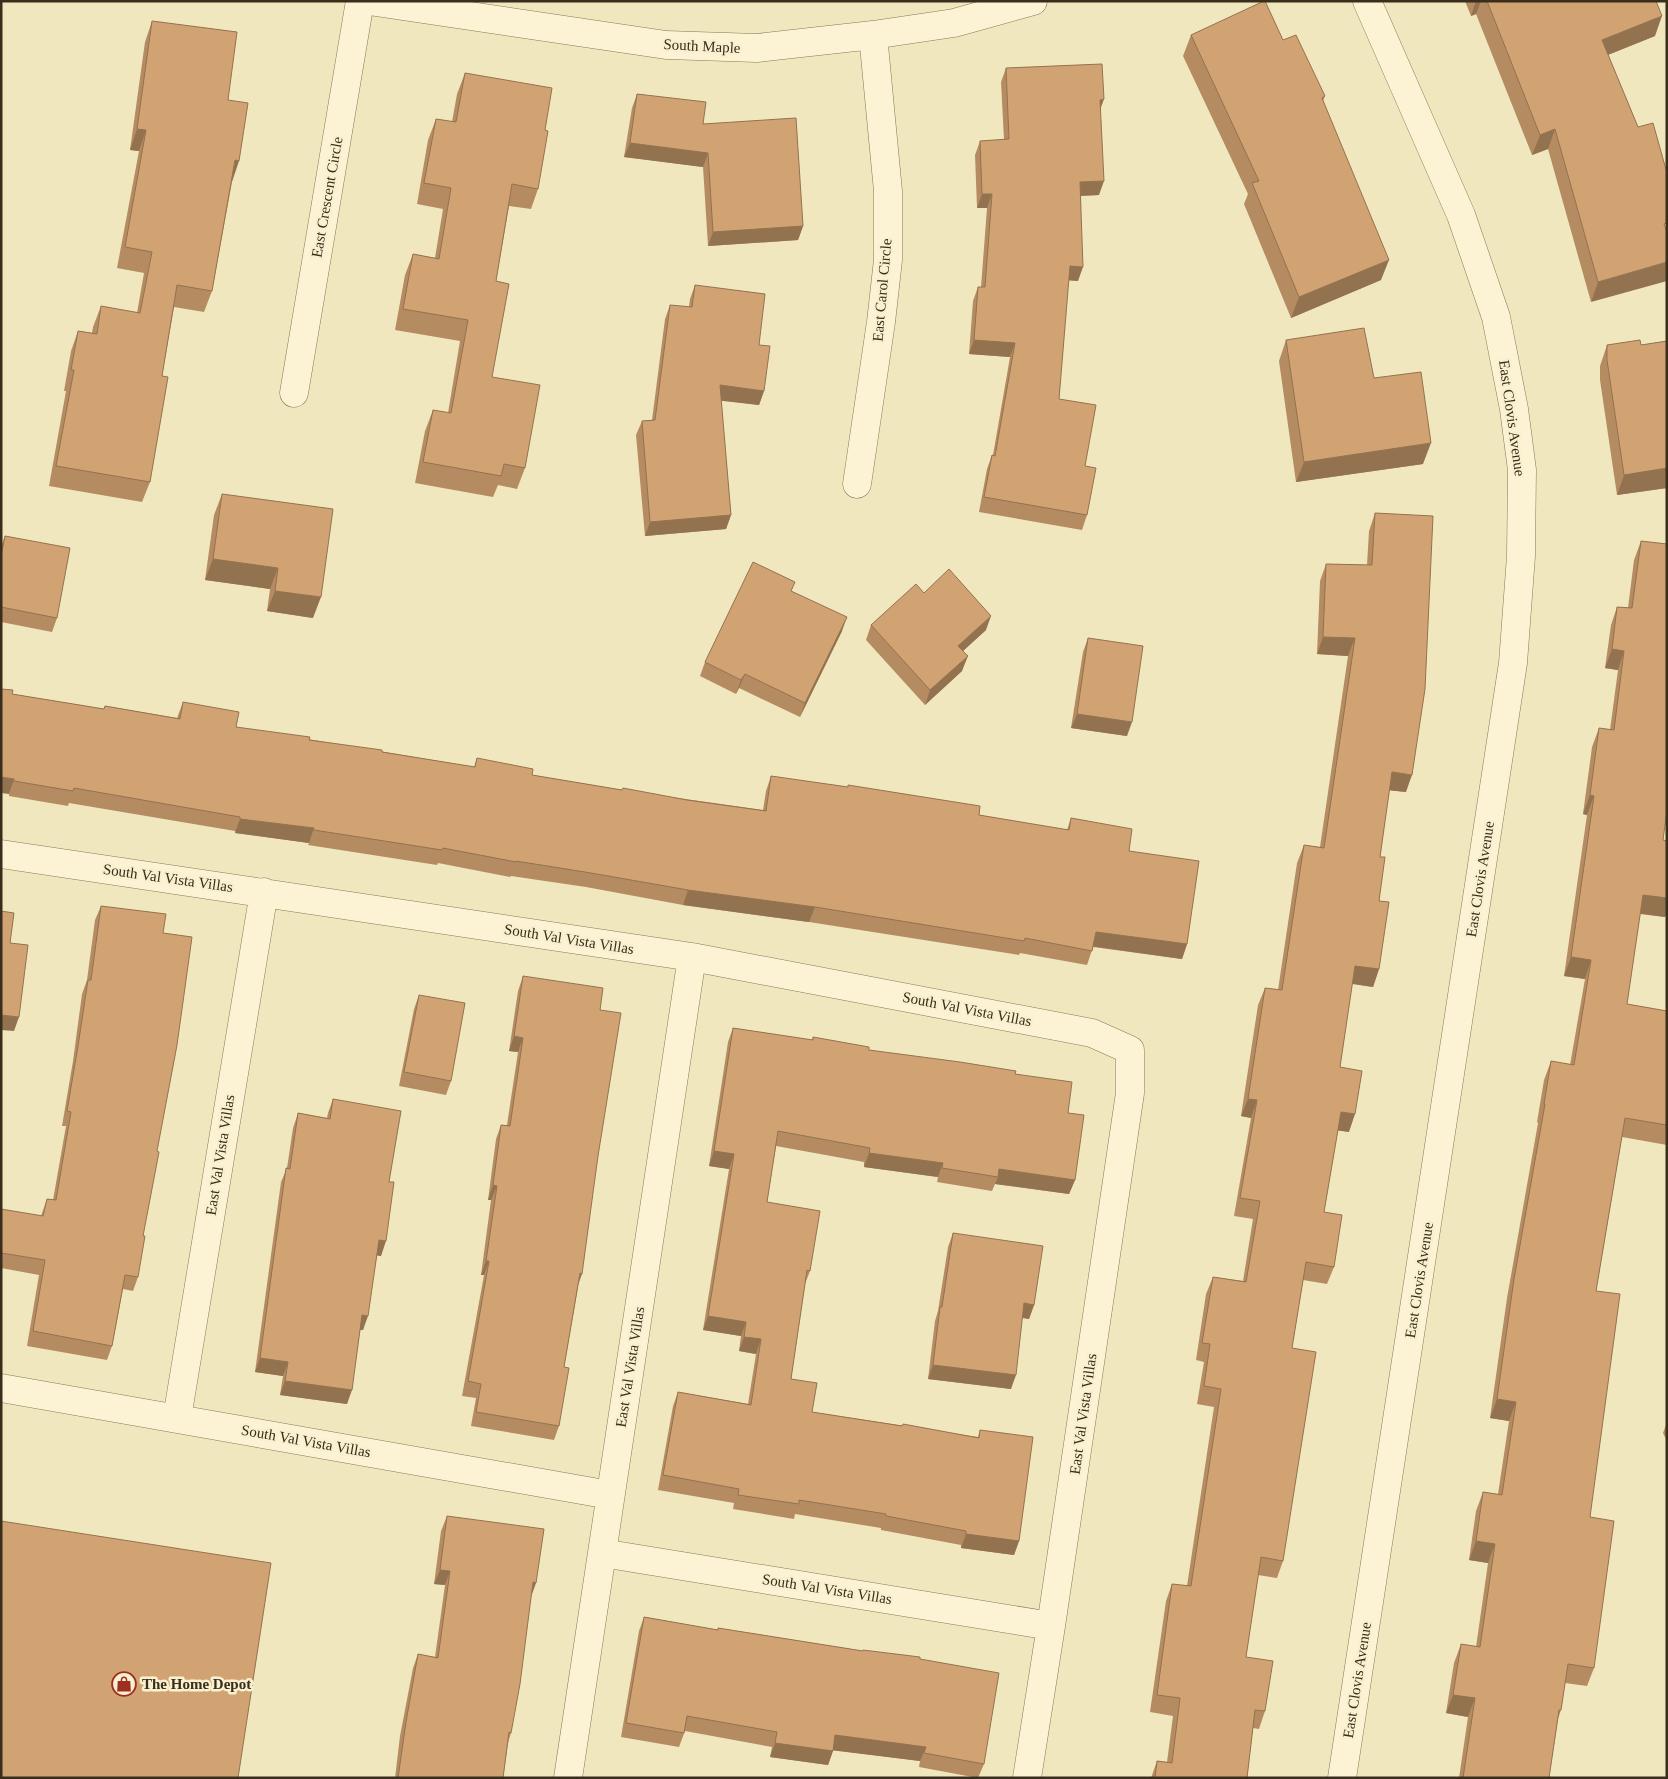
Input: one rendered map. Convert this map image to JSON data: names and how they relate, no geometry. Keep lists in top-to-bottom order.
{
  "streets": {
    "street": [
      "South Maple",
      "East Crescent Circle",
      "East Carol Circle",
      "East Clovis Avenue",
      "South Val Vista Villas",
      "East Val Vista Villas"
    ]
  },
  "crossings": [
    ["South Maple", "East Carol Circle"],
    ["South Val Vista Villas", "East Val Vista Villas"]
  ],
  "places": {
    "shop": ["The Home Depot"]
  }
}
